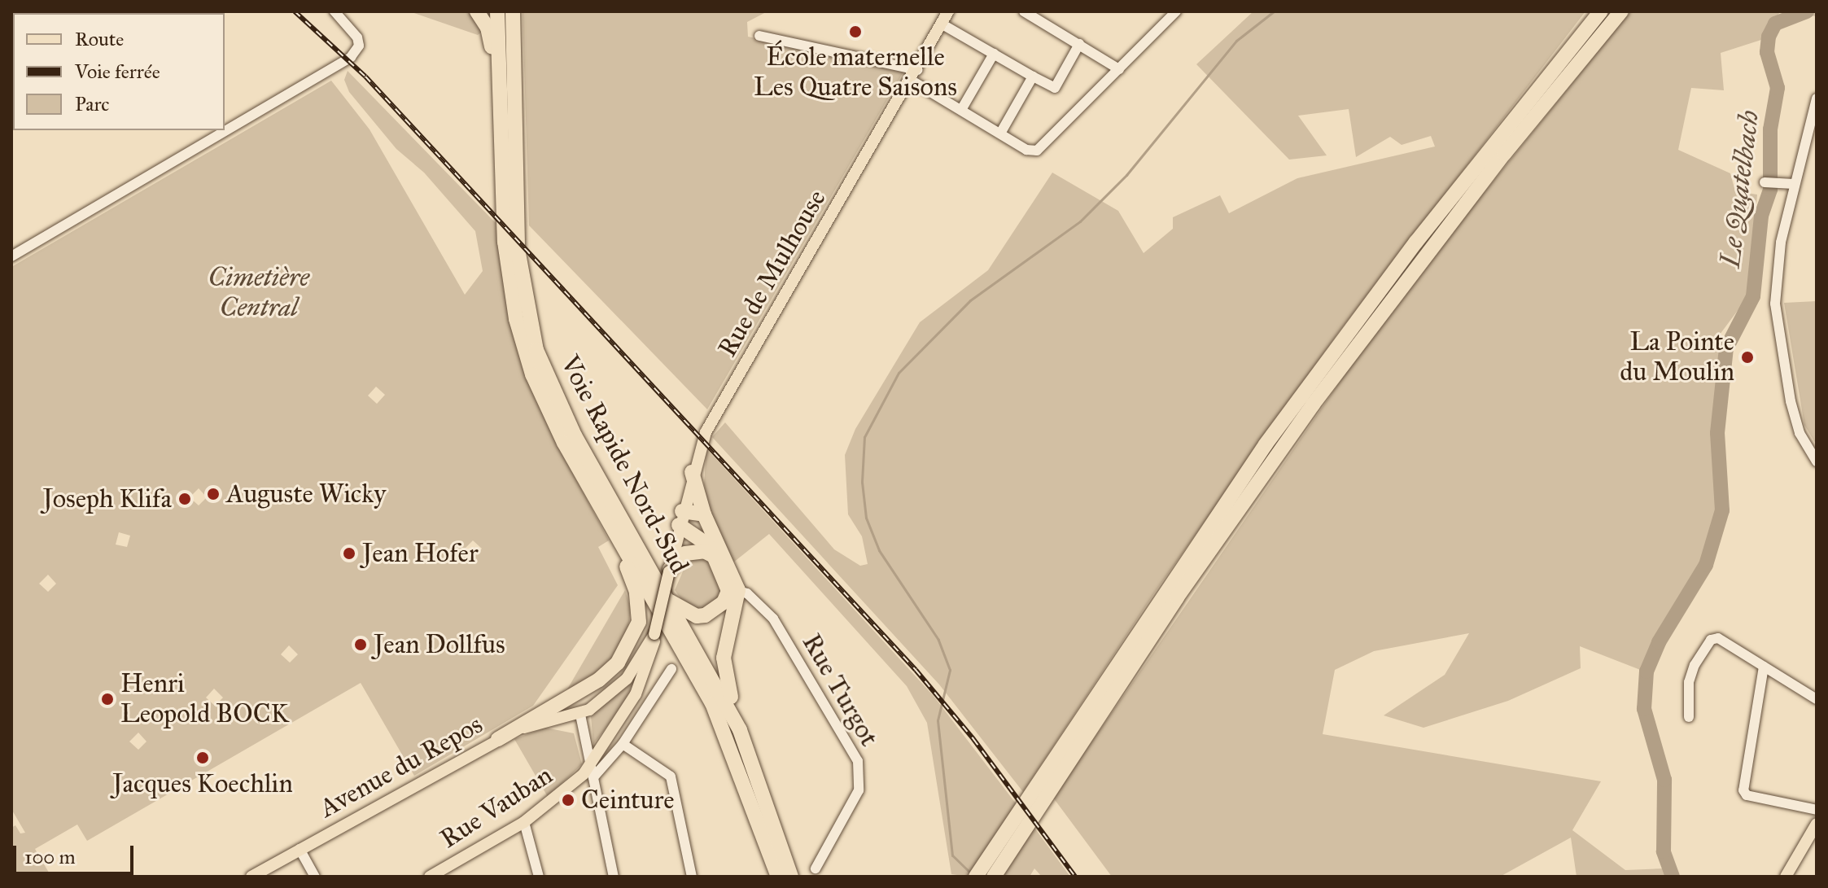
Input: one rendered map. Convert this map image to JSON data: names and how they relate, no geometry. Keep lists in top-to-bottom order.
{
  "streets": {
    "highway": ["Voie Rapide Nord-Sud"],
    "main road": ["Rue de Mulhouse", "Avenue du Repos", "Rue Vauban"],
    "street": ["Rue Turgot"]
  },
  "crossings": [
    ["Rue de Mulhouse", "Rue Vauban"]
  ],
  "water": ["Le Quatelbach"],
  "parks": ["Cimetière Central"],
  "places": [
    "École maternelle Les Quatre Saisons",
    "La Pointe du Moulin",
    "Auguste Wicky",
    "Joseph Klifa",
    "Jean Hofer",
    "Jean Dollfus",
    "Henri Leopold BOCK",
    "Jacques Koechlin",
    "Ceinture"
  ],
  "legend": ["Route", "Voie ferrée", "Parc"],
  "scale_bar": "100 m"
}
